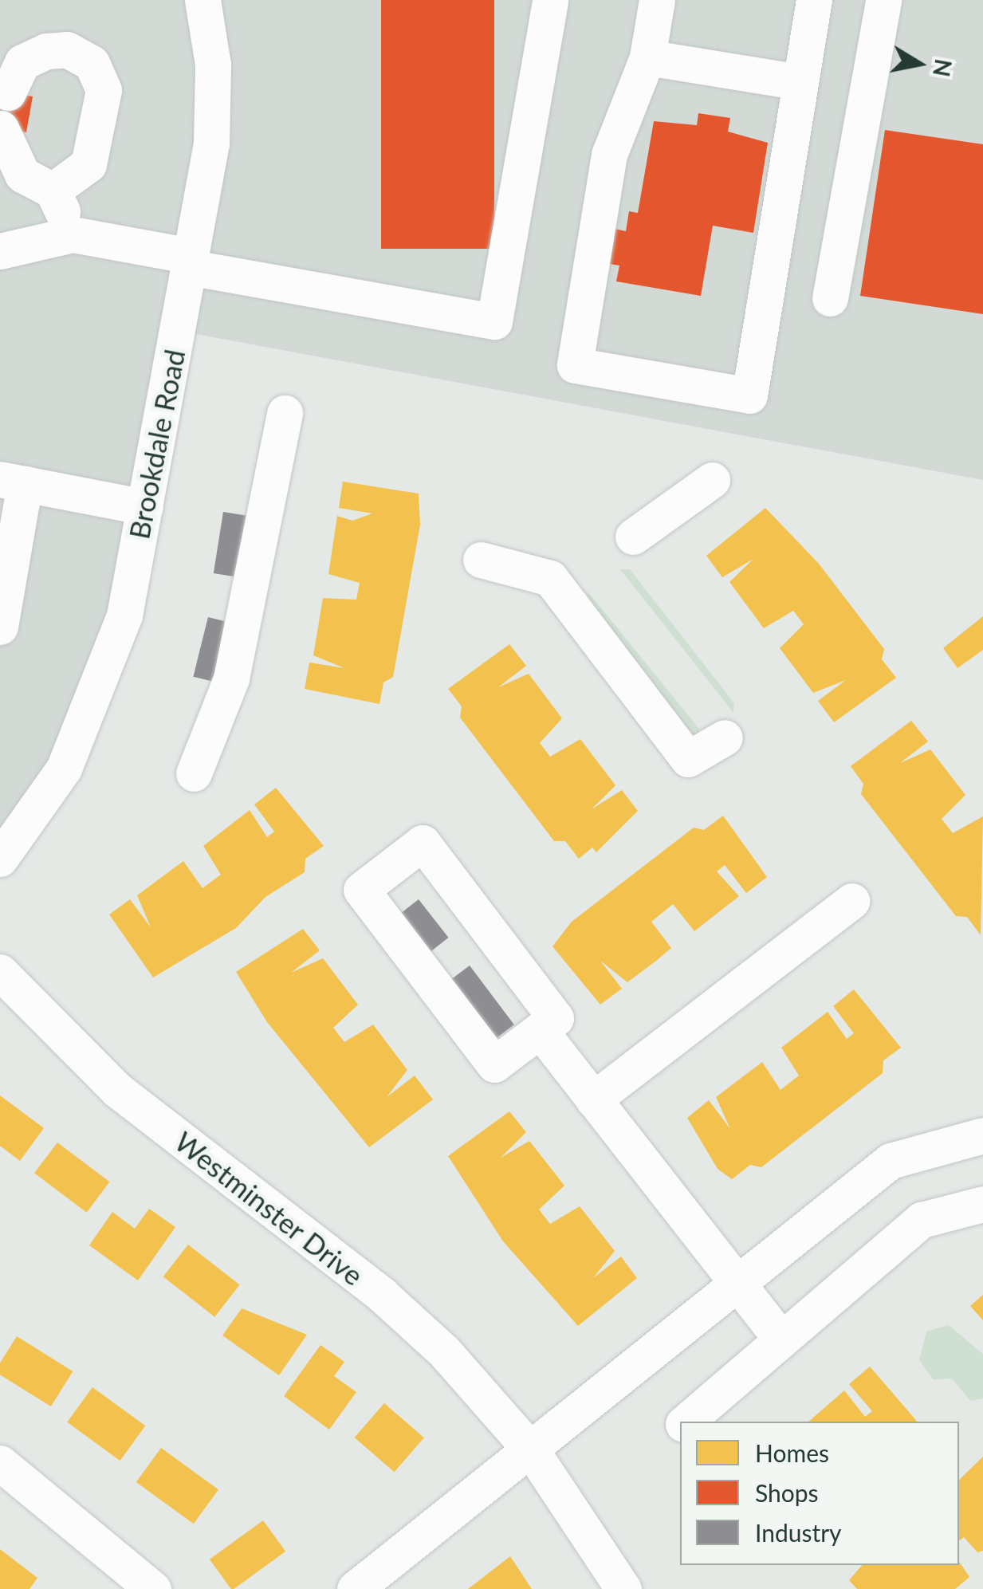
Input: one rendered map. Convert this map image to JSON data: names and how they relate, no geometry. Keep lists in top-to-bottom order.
{
  "streets": {
    "street": ["Brookdale Road", "Westminster Drive"]
  },
  "legend": ["Homes", "Shops", "Industry"],
  "north": "right"
}
